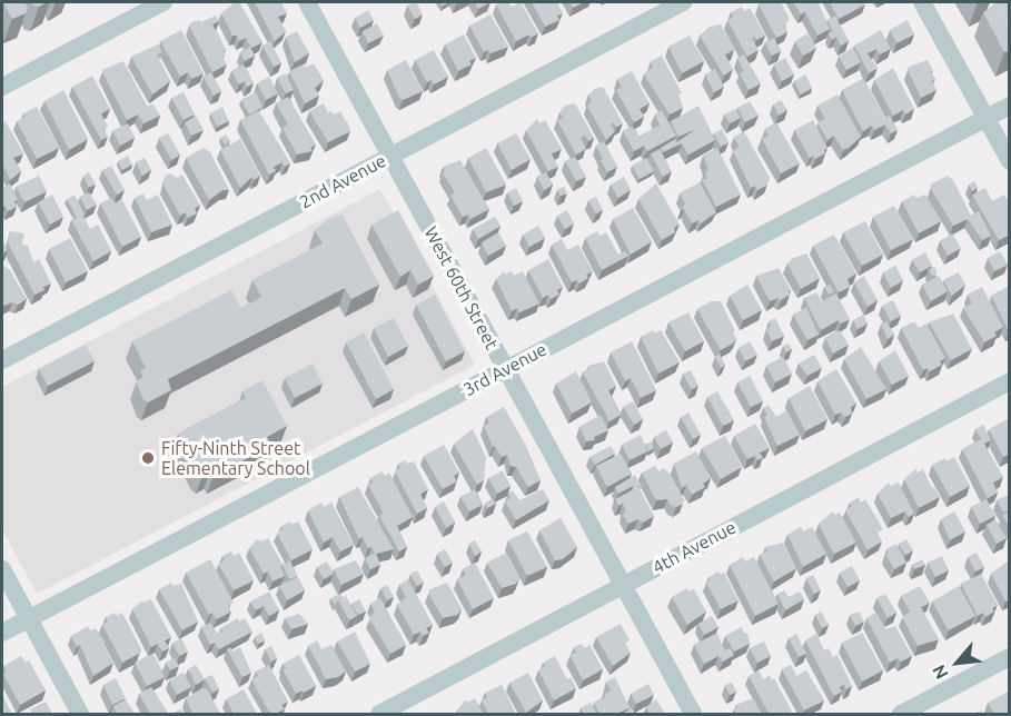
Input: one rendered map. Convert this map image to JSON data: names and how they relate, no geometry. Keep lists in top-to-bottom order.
{
  "streets": {
    "street": [
      "2nd Avenue",
      "West 60th Street",
      "3rd Avenue",
      "4th Avenue"
    ]
  },
  "crossings": [
    ["2nd Avenue", "West 60th Street"],
    ["West 60th Street", "3rd Avenue"],
    ["West 60th Street", "4th Avenue"]
  ],
  "places": ["Fifty-Ninth Street Elementary School"],
  "north": "bottom left"
}
